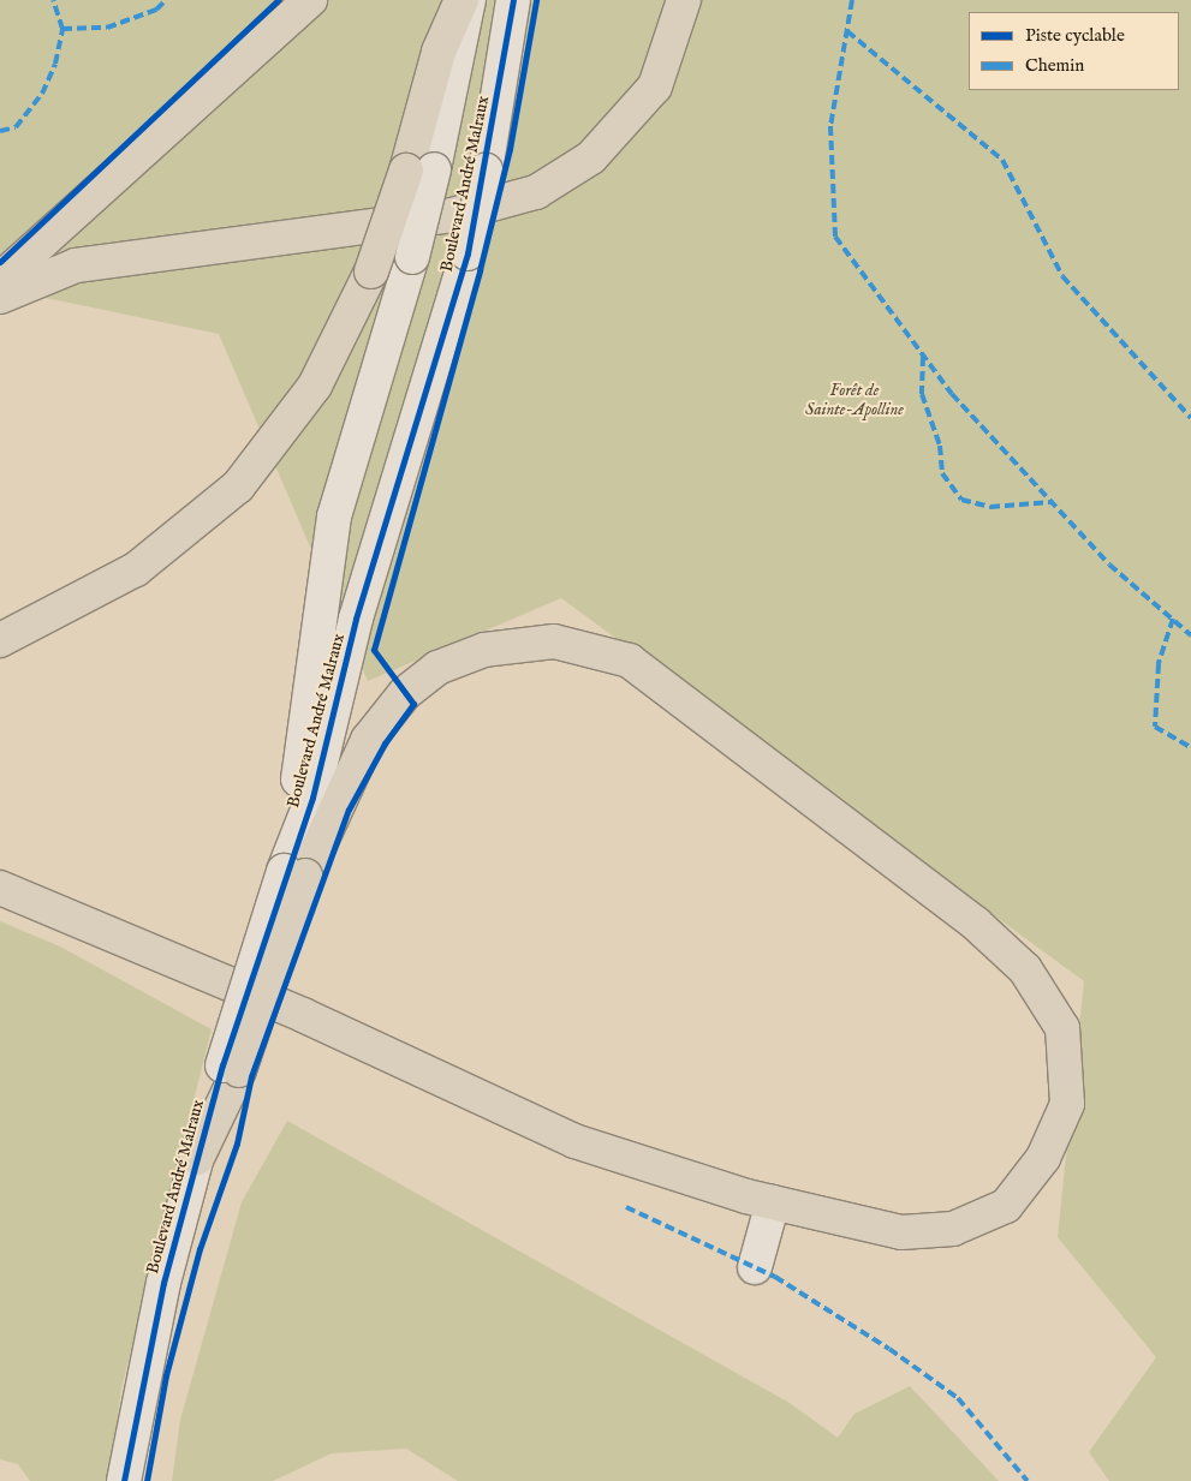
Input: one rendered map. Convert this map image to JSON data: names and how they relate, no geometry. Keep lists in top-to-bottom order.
{
  "streets": {
    "street": ["Boulevard André Malraux"]
  },
  "parks": ["Forêt de Sainte-Apolline"],
  "legend": ["Piste cyclable", "Chemin"]
}
